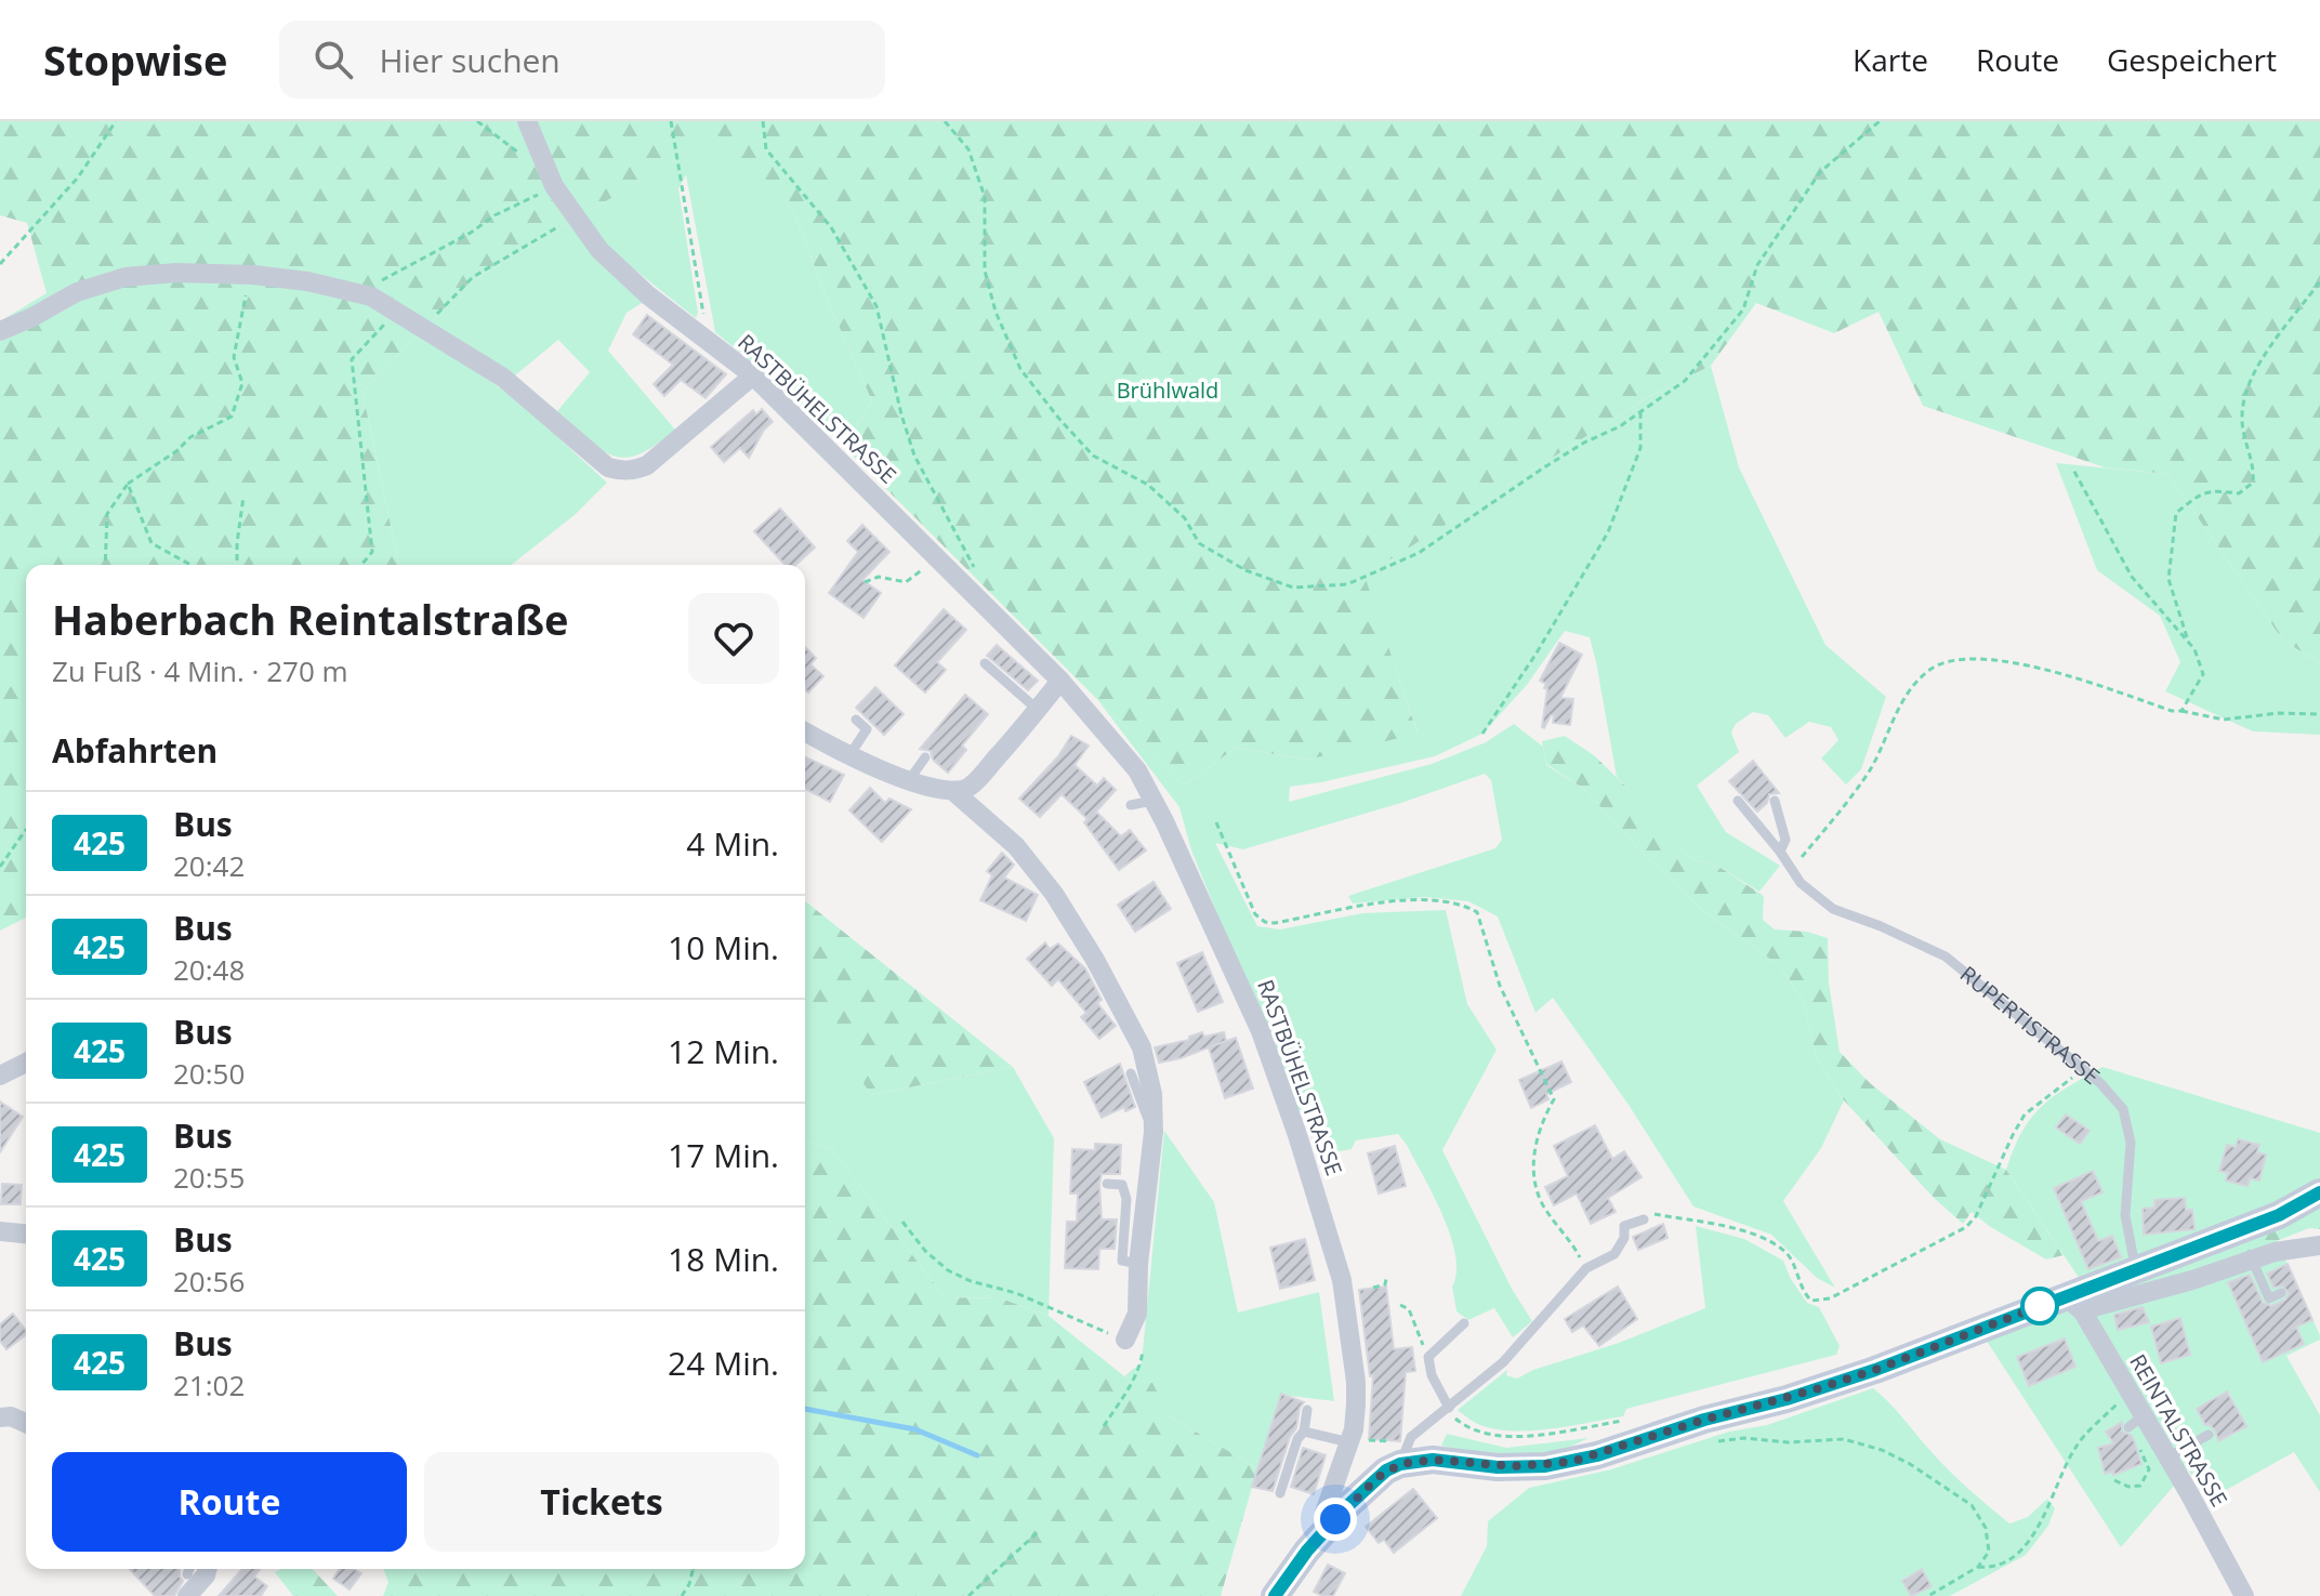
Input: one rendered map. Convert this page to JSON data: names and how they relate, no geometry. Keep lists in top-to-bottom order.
{
  "streets": {
    "street": ["RASTBÜHELSTRASSE", "REINTALSTRASSE"],
    "lane": ["RUPERTISTRASSE"]
  },
  "parks": ["Brühlwald"],
  "lines": ["bus line 425"],
  "page": {
    "header": "Stopwise",
    "search": "Hier suchen",
    "nav": ["Karte", "Route", "Gespeichert"],
    "heading": [
      ["Haberbach Reintalstraße", "Zu Fuß · 4 Min. · 270 m"],
      "Abfahrten"
    ],
    "list": [
      {
        "mark": "425",
        "name": "Bus",
        "note": "20:42",
        "value": "4 Min."
      },
      {
        "mark": "425",
        "name": "Bus",
        "note": "20:48",
        "value": "10 Min."
      },
      {
        "mark": "425",
        "name": "Bus",
        "note": "20:50",
        "value": "12 Min."
      },
      {
        "mark": "425",
        "name": "Bus",
        "note": "20:55",
        "value": "17 Min."
      },
      {
        "mark": "425",
        "name": "Bus",
        "note": "20:56",
        "value": "18 Min."
      },
      {
        "mark": "425",
        "name": "Bus",
        "note": "21:02",
        "value": "24 Min."
      }
    ],
    "buttons": ["Route", "Tickets"]
  }
}
